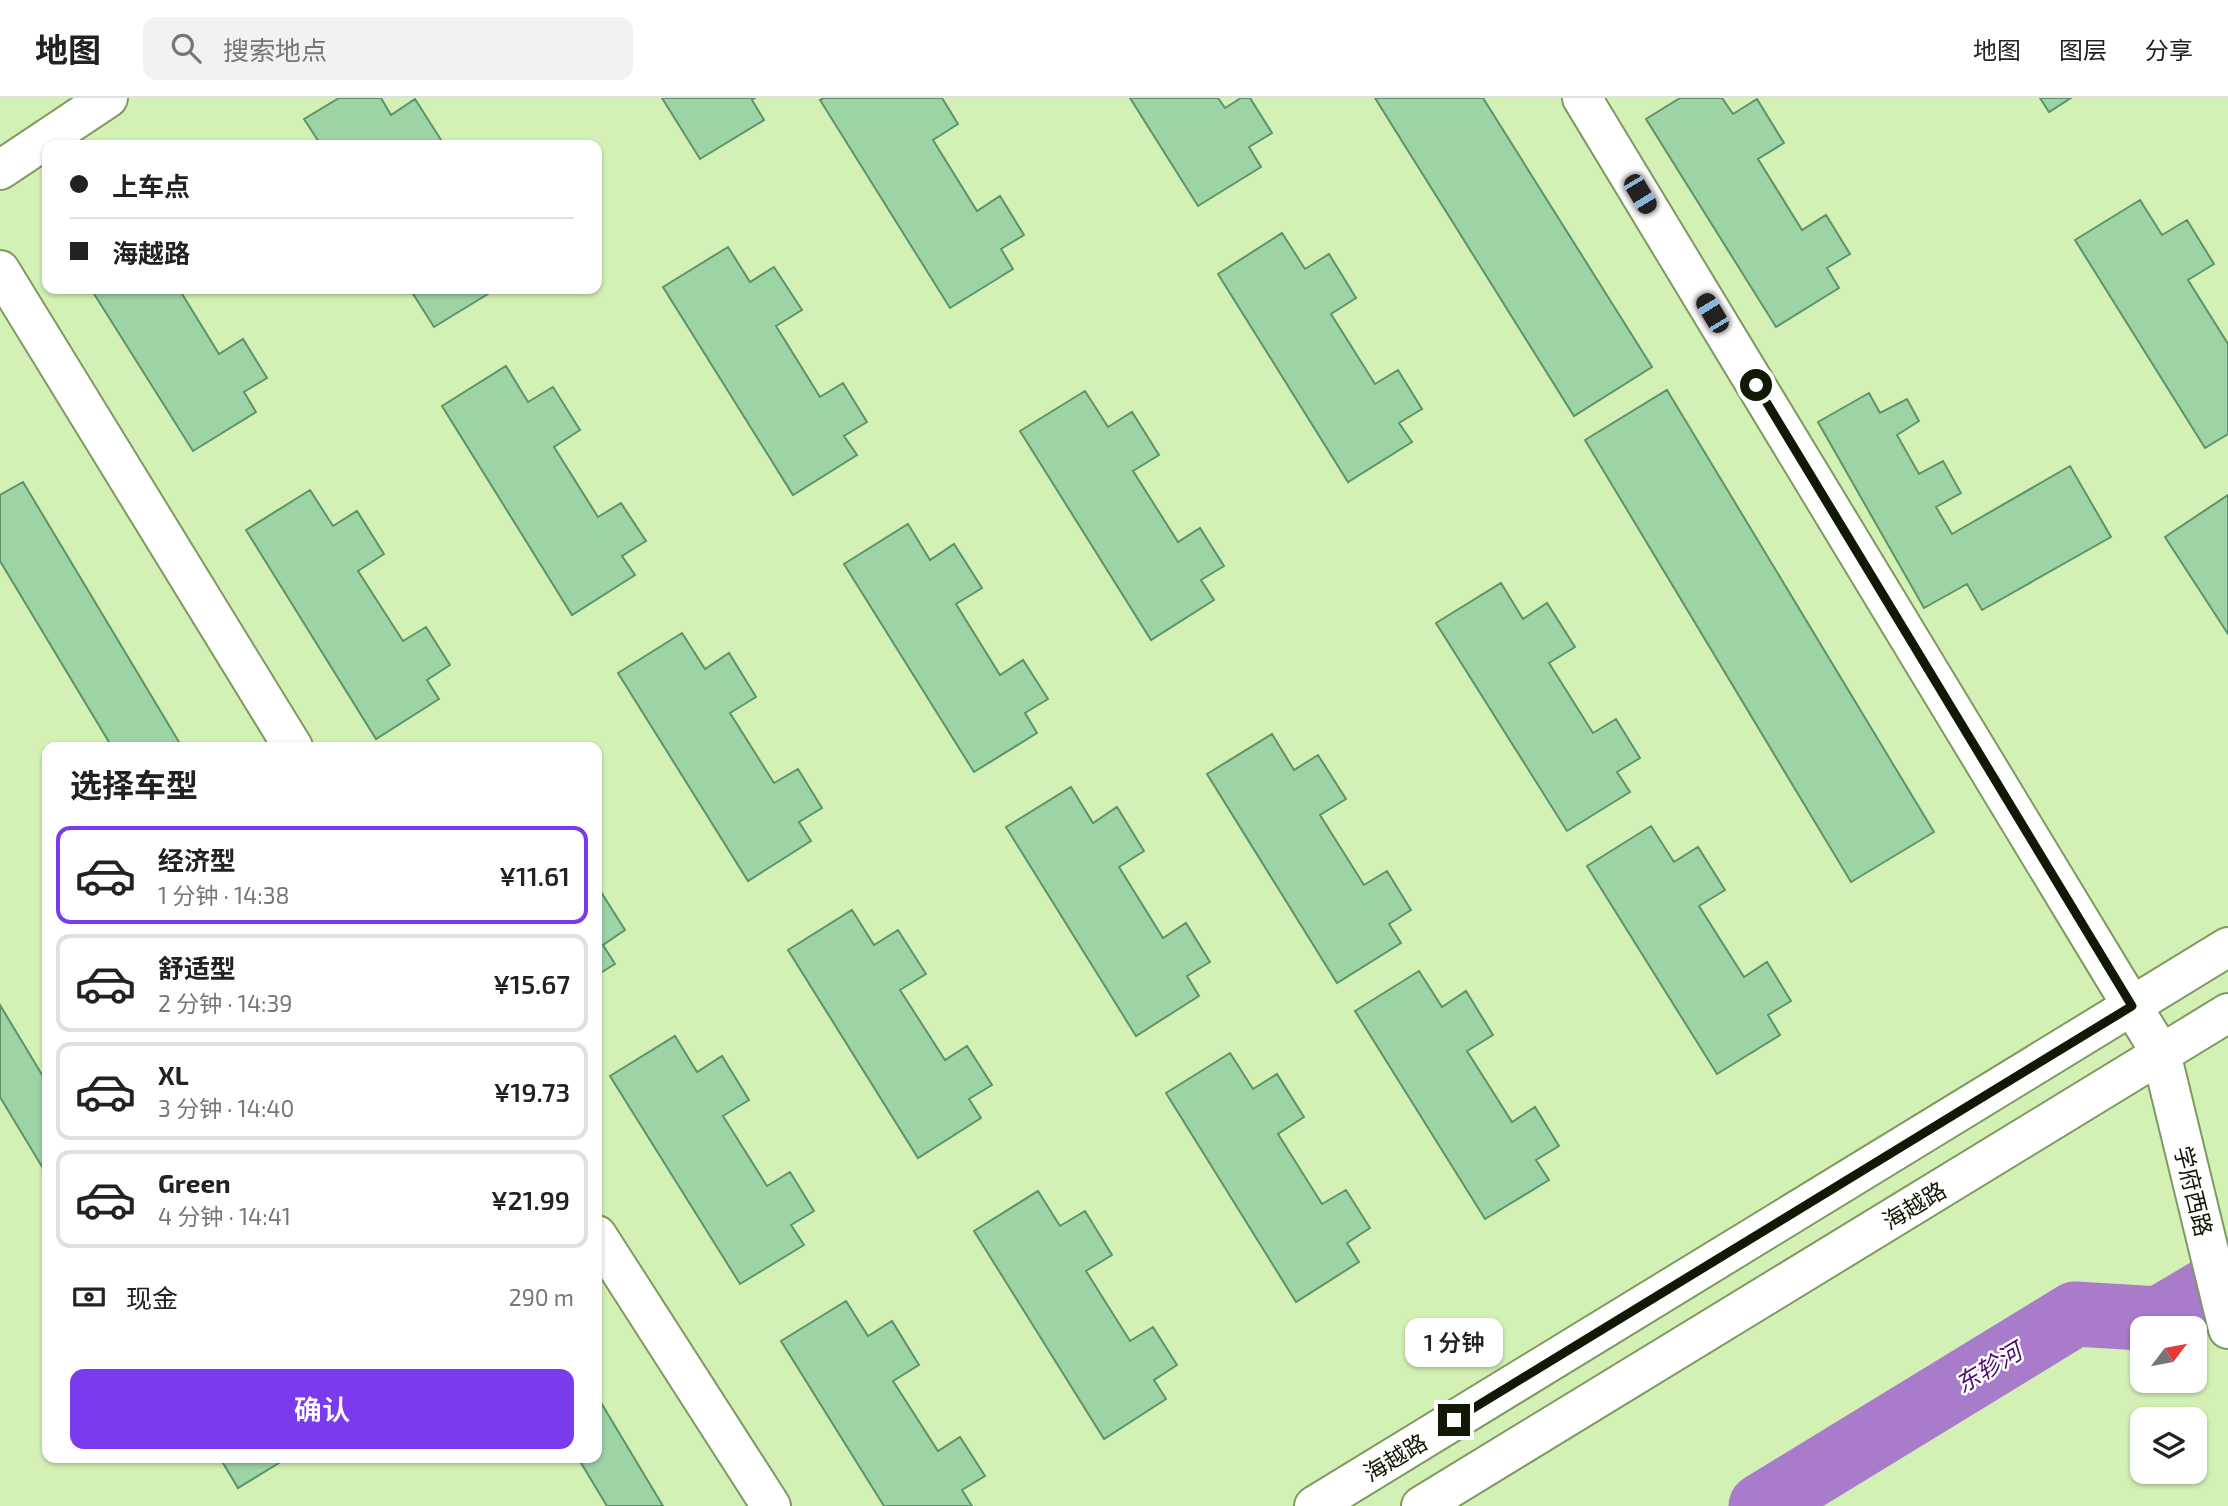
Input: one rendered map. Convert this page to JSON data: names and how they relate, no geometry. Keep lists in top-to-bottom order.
{
  "streets": {
    "street": ["学府西路", "海越路"]
  },
  "crossings": [
    ["学府西路", "海越路"]
  ],
  "water": ["东轸河"],
  "north": "top right",
  "page": {
    "header": "地图",
    "search": "搜索地点",
    "nav": ["地图", "图层", "分享"],
    "banner": ["上车点", "海越路"],
    "heading": "选择车型",
    "list": [
      {
        "name": "经济型",
        "note": "1 分钟 · 14:38",
        "value": "¥11.61"
      },
      {
        "name": "舒适型",
        "note": "2 分钟 · 14:39",
        "value": "¥15.67"
      },
      {
        "name": "XL",
        "note": "3 分钟 · 14:40",
        "value": "¥19.73"
      },
      {
        "name": "Green",
        "note": "4 分钟 · 14:41",
        "value": "¥21.99"
      }
    ],
    "pay": ["现金", "290 m"],
    "bubble": "1 分钟",
    "buttons": "确认"
  }
}
